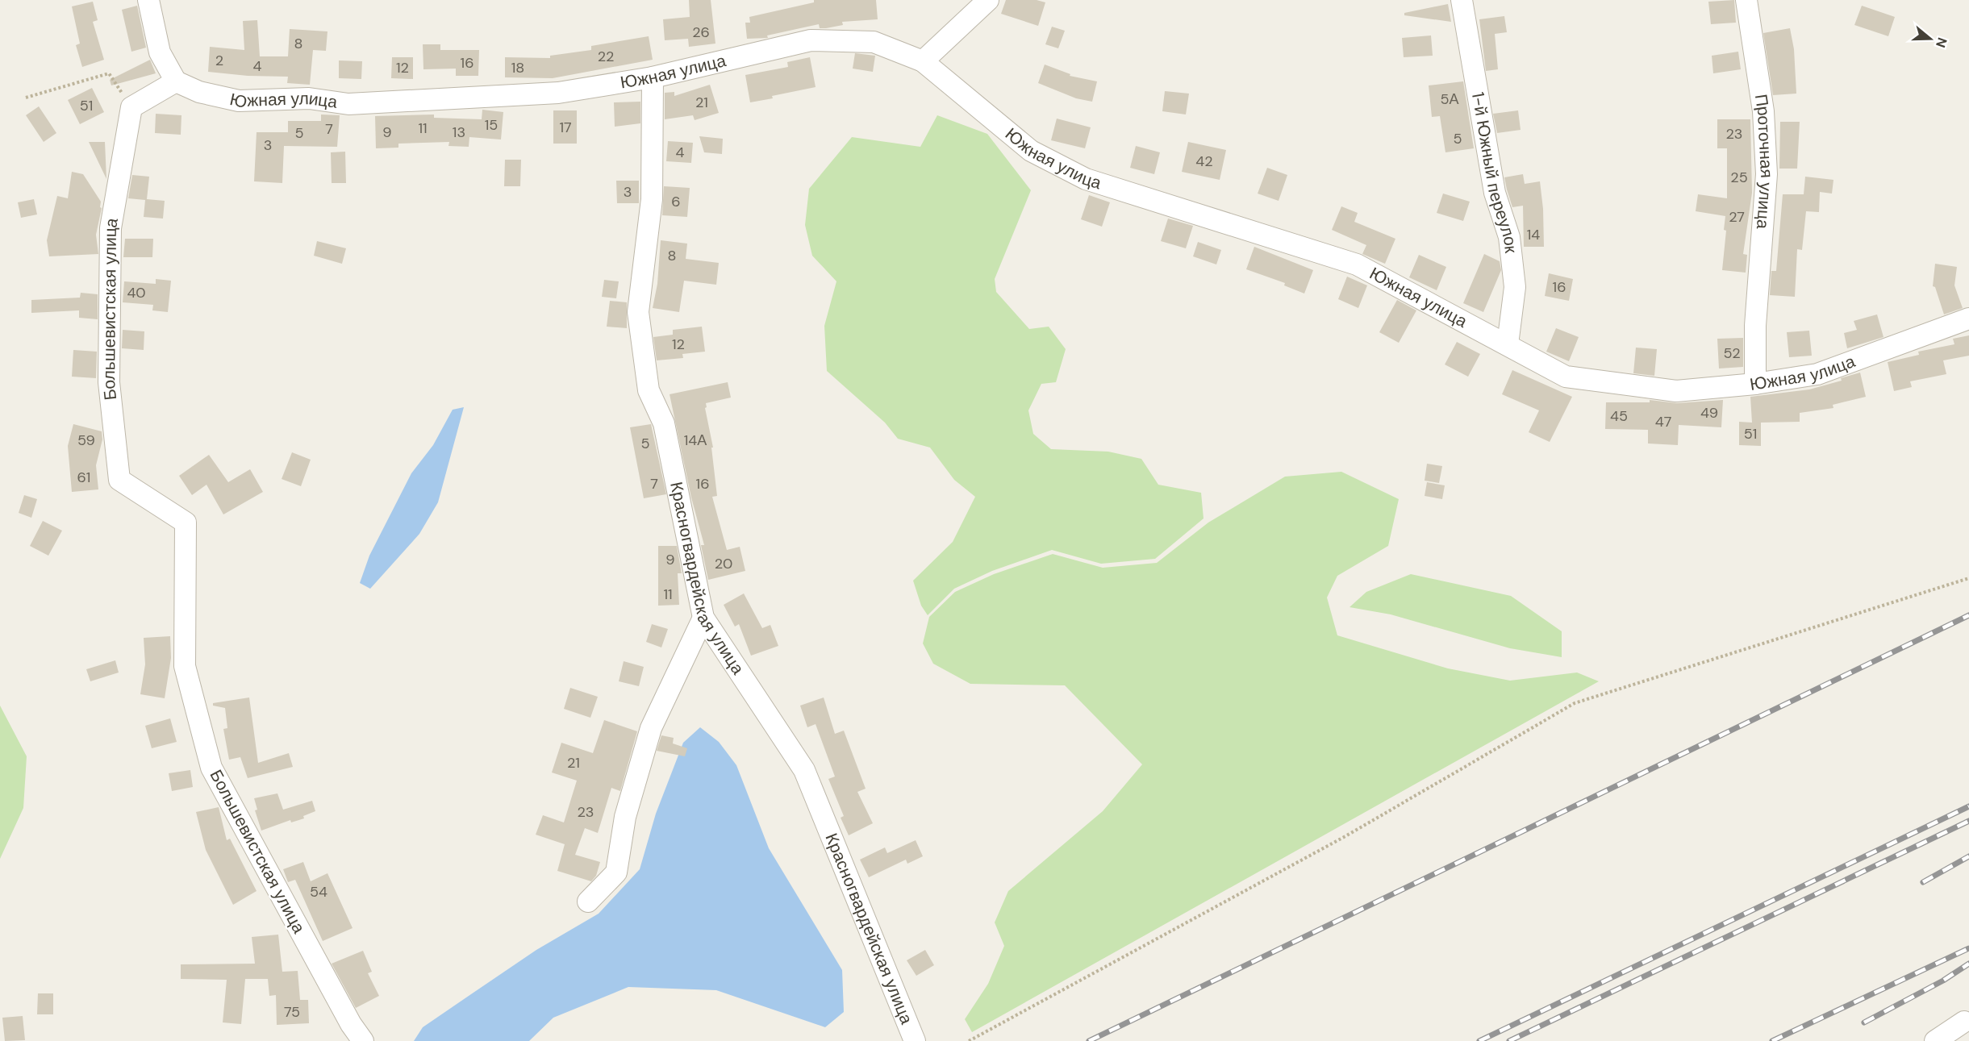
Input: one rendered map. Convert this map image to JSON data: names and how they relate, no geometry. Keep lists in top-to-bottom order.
{
  "streets": {
    "street": [
      "Южная улица",
      "Проточная улица",
      "1-й Южный переулок",
      "Большевистская улица",
      "Красногвардейская улица"
    ]
  },
  "crossings": [
    ["Южная улица", "Проточная улица"],
    ["Южная улица", "1-й Южный переулок"],
    ["Южная улица", "Красногвардейская улица"]
  ],
  "house_numbers": [
    "26",
    "8",
    "22",
    "2",
    "16",
    "4",
    "12",
    "18",
    "5А",
    "21",
    "51",
    "15",
    "17",
    "11",
    "7",
    "9",
    "13",
    "5",
    "23",
    "5",
    "3",
    "4",
    "42",
    "25",
    "3",
    "6",
    "27",
    "14",
    "8",
    "16",
    "40",
    "12",
    "52",
    "49",
    "45",
    "47",
    "51",
    "59",
    "14А",
    "5",
    "61",
    "7",
    "16",
    "9",
    "20",
    "11",
    "21",
    "23",
    "54",
    "75"
  ],
  "north": "right"
}
